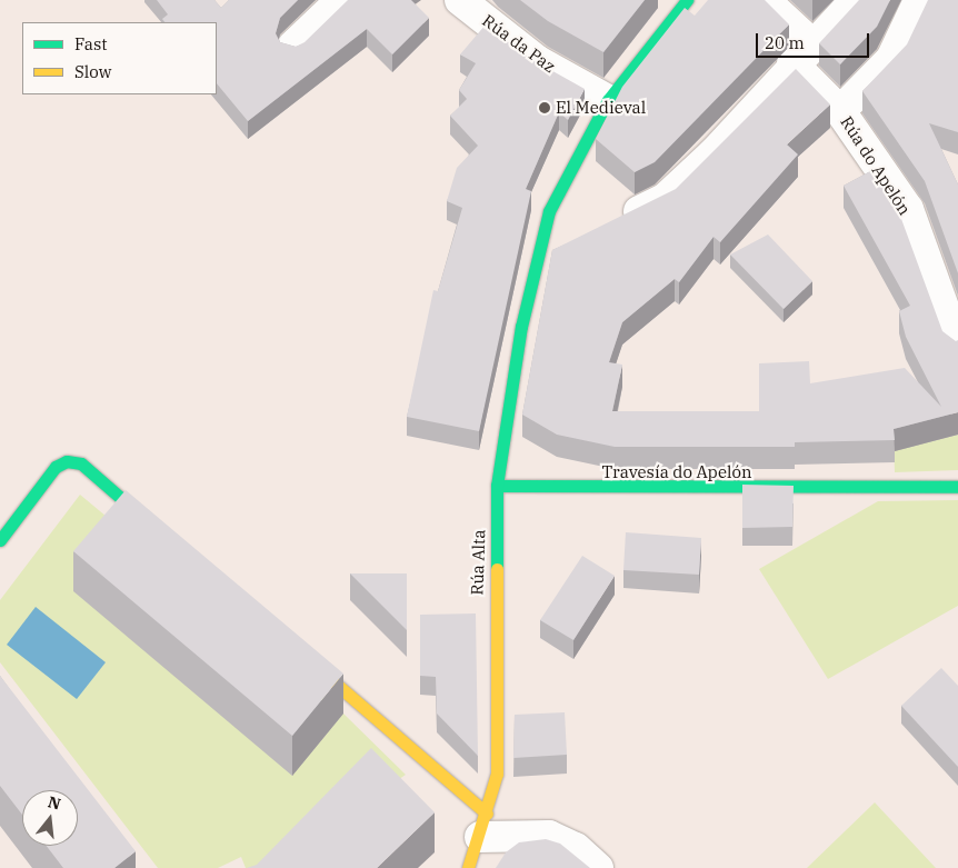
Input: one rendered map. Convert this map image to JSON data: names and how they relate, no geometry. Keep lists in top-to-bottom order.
{
  "streets": {
    "street": [
      "Rúa da Paz",
      "Rúa do Apelón",
      "Travesía do Apelón",
      "Rúa Alta"
    ]
  },
  "crossings": [
    ["Rúa da Paz", "Rúa Alta"],
    ["Travesía do Apelón", "Rúa Alta"]
  ],
  "places": ["El Medieval"],
  "legend": ["Fast", "Slow"],
  "scale_bar": "20 m",
  "north": "top"
}
